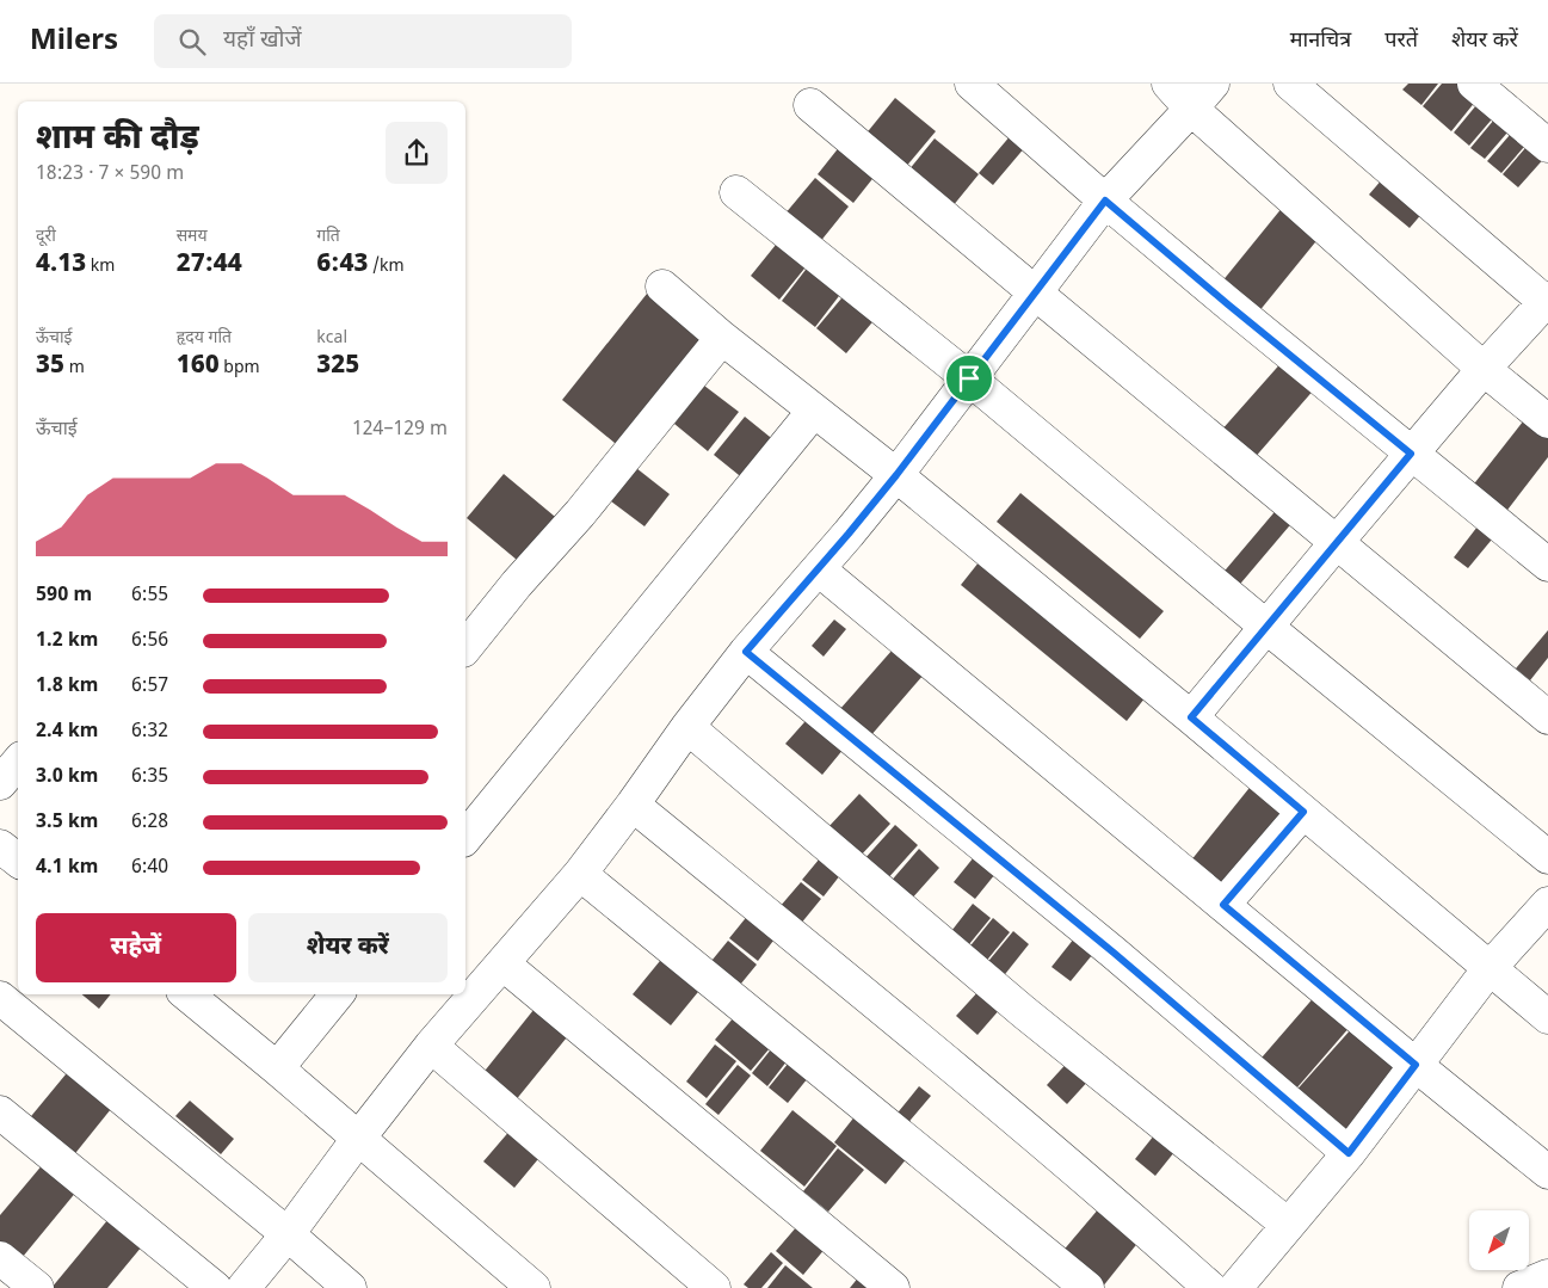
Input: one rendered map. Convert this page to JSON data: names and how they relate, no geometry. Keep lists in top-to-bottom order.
{
  "north": "bottom left",
  "page": {
    "header": "Milers",
    "search": "यहाँ खोजें",
    "nav": ["मानचित्र", "परतें", "शेयर करें"],
    "heading": ["शाम की दौड़", "18:23 · 7 × 590 m"],
    "stats": [
      ["दूरी", "4.13 km"],
      ["समय", "27:44"],
      ["गति", "6:43 /km"],
      ["ऊँचाई", "35 m"],
      ["हृदय गति", "160 bpm"],
      ["kcal", "325"]
    ],
    "chart": ["ऊँचाई", "124–129 m"],
    "list": [
      {
        "name": "590 m",
        "note": "6:55"
      },
      {
        "name": "1.2 km",
        "note": "6:56"
      },
      {
        "name": "1.8 km",
        "note": "6:57"
      },
      {
        "name": "2.4 km",
        "note": "6:32"
      },
      {
        "name": "3.0 km",
        "note": "6:35"
      },
      {
        "name": "3.5 km",
        "note": "6:28"
      },
      {
        "name": "4.1 km",
        "note": "6:40"
      }
    ],
    "buttons": ["सहेजें", "शेयर करें"]
  }
}
